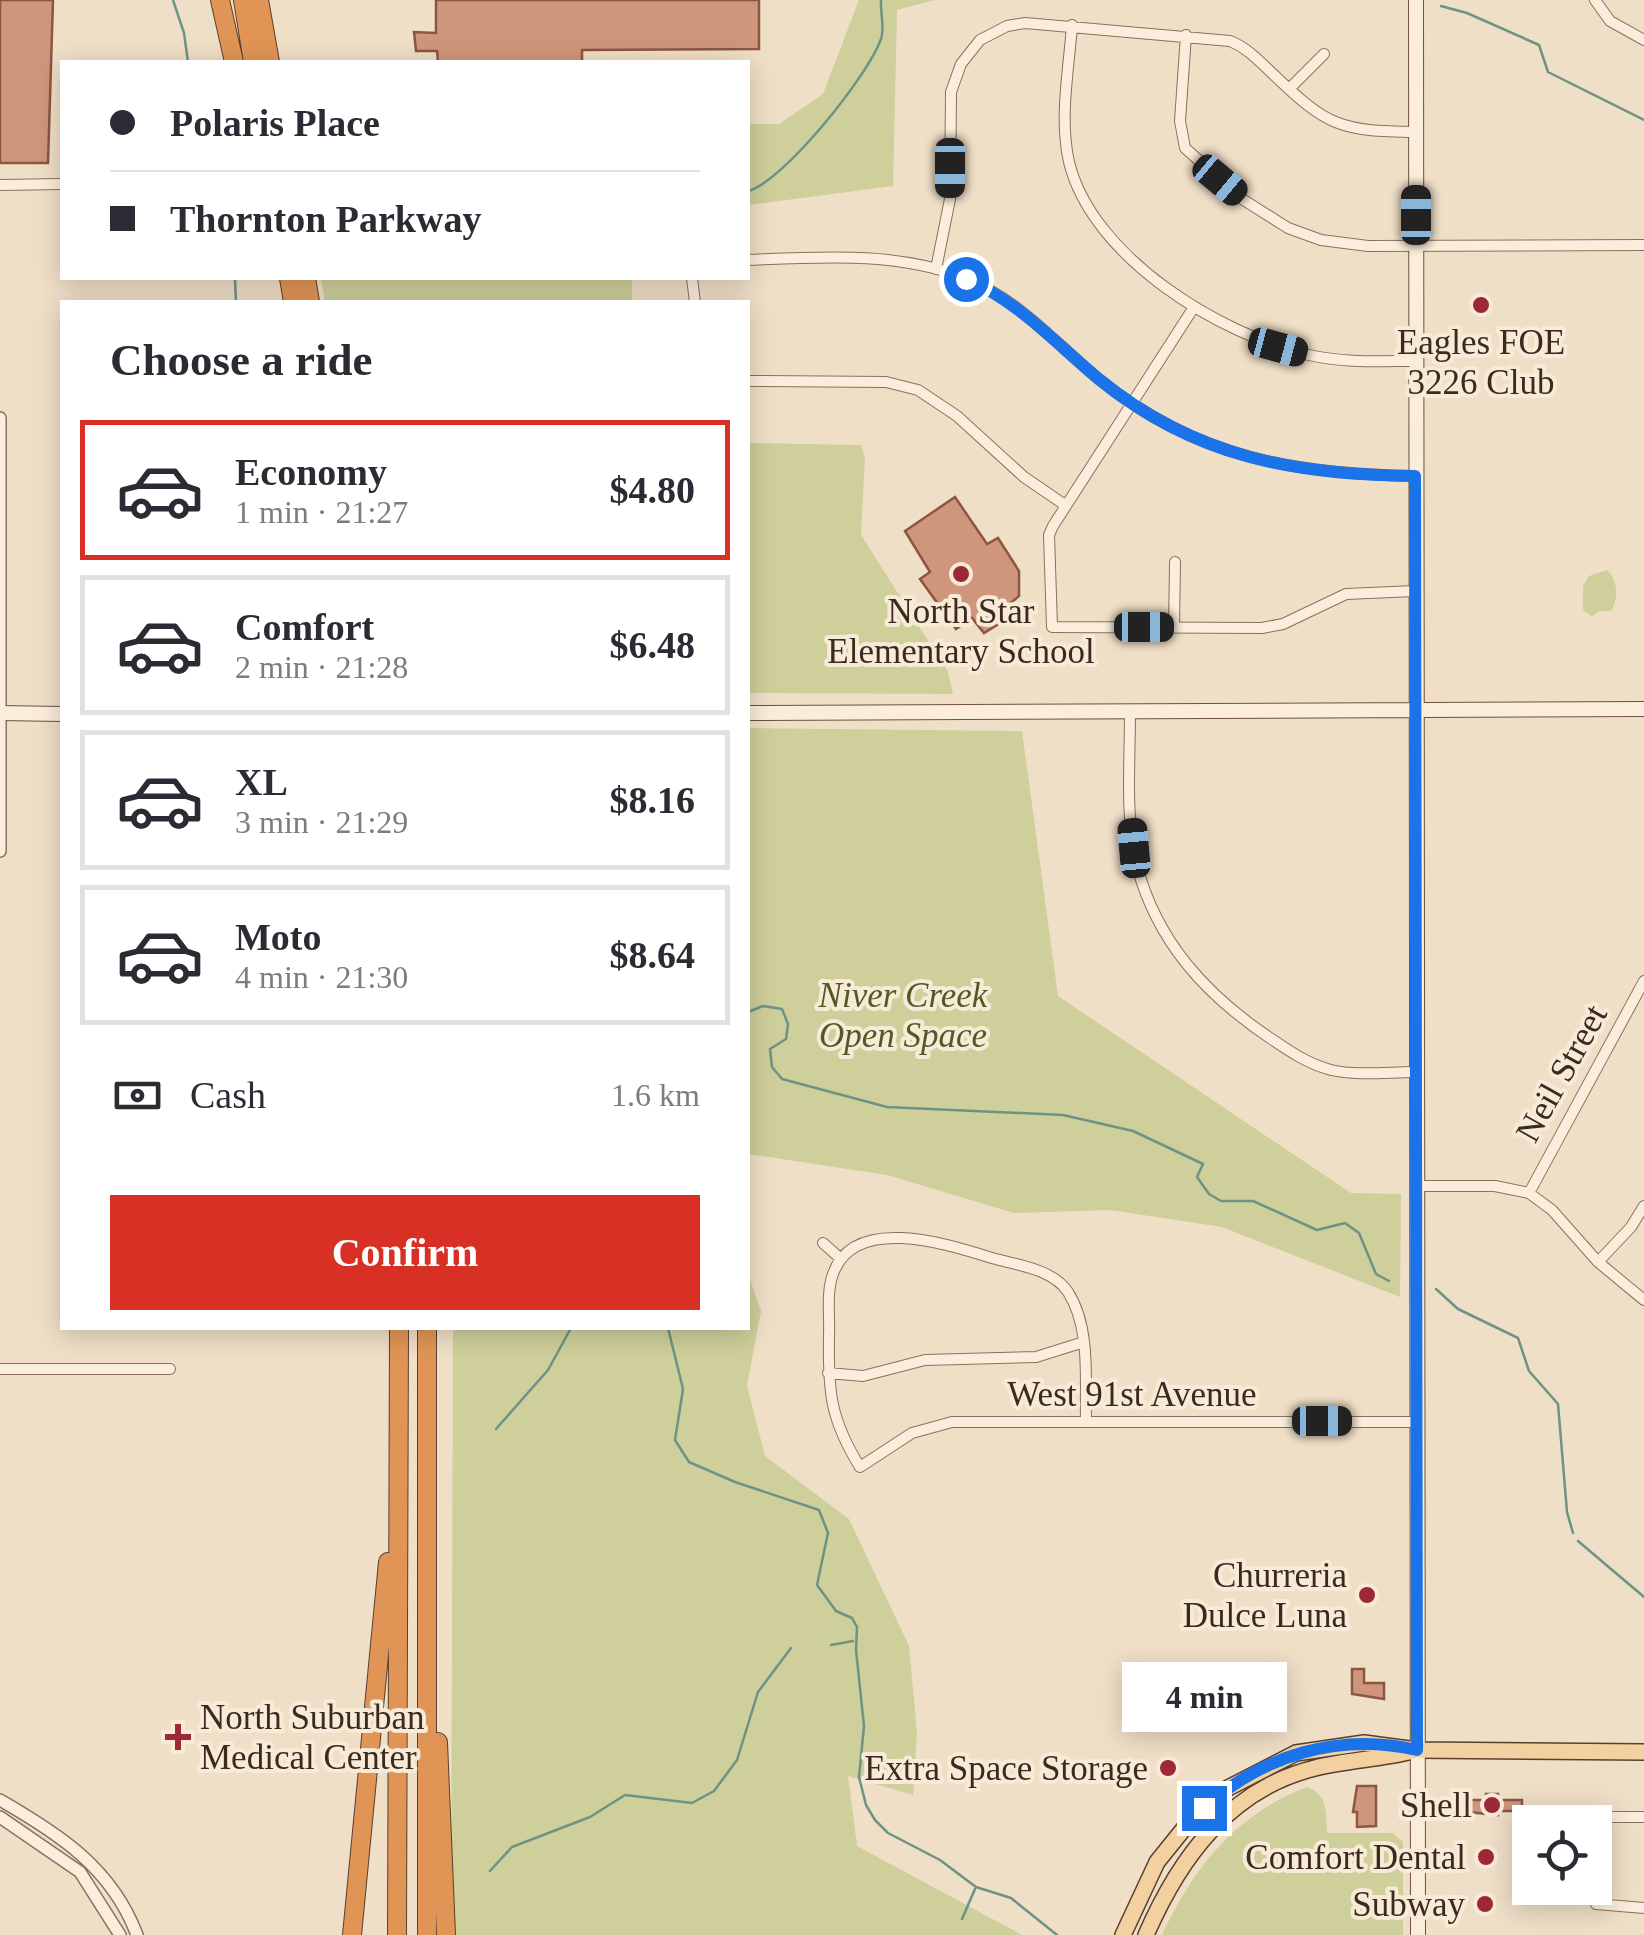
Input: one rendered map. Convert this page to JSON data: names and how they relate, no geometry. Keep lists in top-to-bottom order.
{
  "streets": {
    "street": ["Neil Street", "West 91st Avenue"]
  },
  "parks": ["Niver Creek Open Space"],
  "places": {
    "other": [
      "Eagles FOE 3226 Club",
      "North Star Elementary School",
      "Churreria Dulce Luna",
      "Extra Space Storage",
      "Shell",
      "Comfort Dental",
      "Subway"
    ],
    "health": ["North Suburban Medical Center"]
  },
  "page": {
    "banner": ["Polaris Place", "Thornton Parkway"],
    "heading": "Choose a ride",
    "list": [
      {
        "name": "Economy",
        "note": "1 min · 21:27",
        "value": "$4.80"
      },
      {
        "name": "Comfort",
        "note": "2 min · 21:28",
        "value": "$6.48"
      },
      {
        "name": "XL",
        "note": "3 min · 21:29",
        "value": "$8.16"
      },
      {
        "name": "Moto",
        "note": "4 min · 21:30",
        "value": "$8.64"
      }
    ],
    "pay": ["Cash", "1.6 km"],
    "buttons": "Confirm",
    "bubble": "4 min"
  }
}
